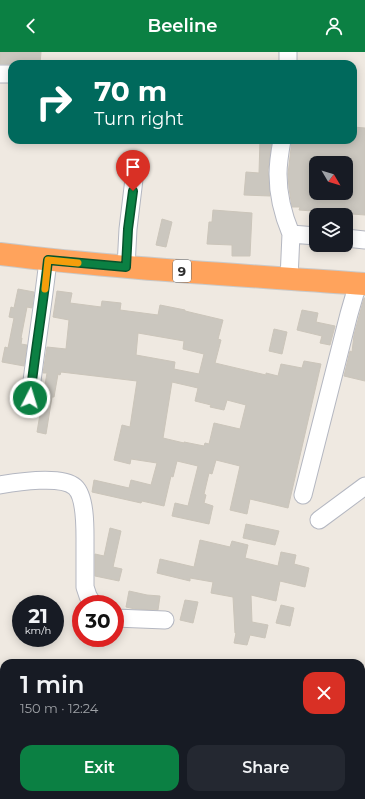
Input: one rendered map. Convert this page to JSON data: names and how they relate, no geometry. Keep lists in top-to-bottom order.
{
  "streets": {
    "highway": ["9"]
  },
  "north": "bottom right",
  "page": {
    "header": "Beeline",
    "turn": ["70 m", "Turn right"],
    "speed": "21 km/h",
    "limit": "30",
    "heading": ["1 min", "150 m · 12:24"],
    "buttons": ["Exit", "Share"]
  }
}
